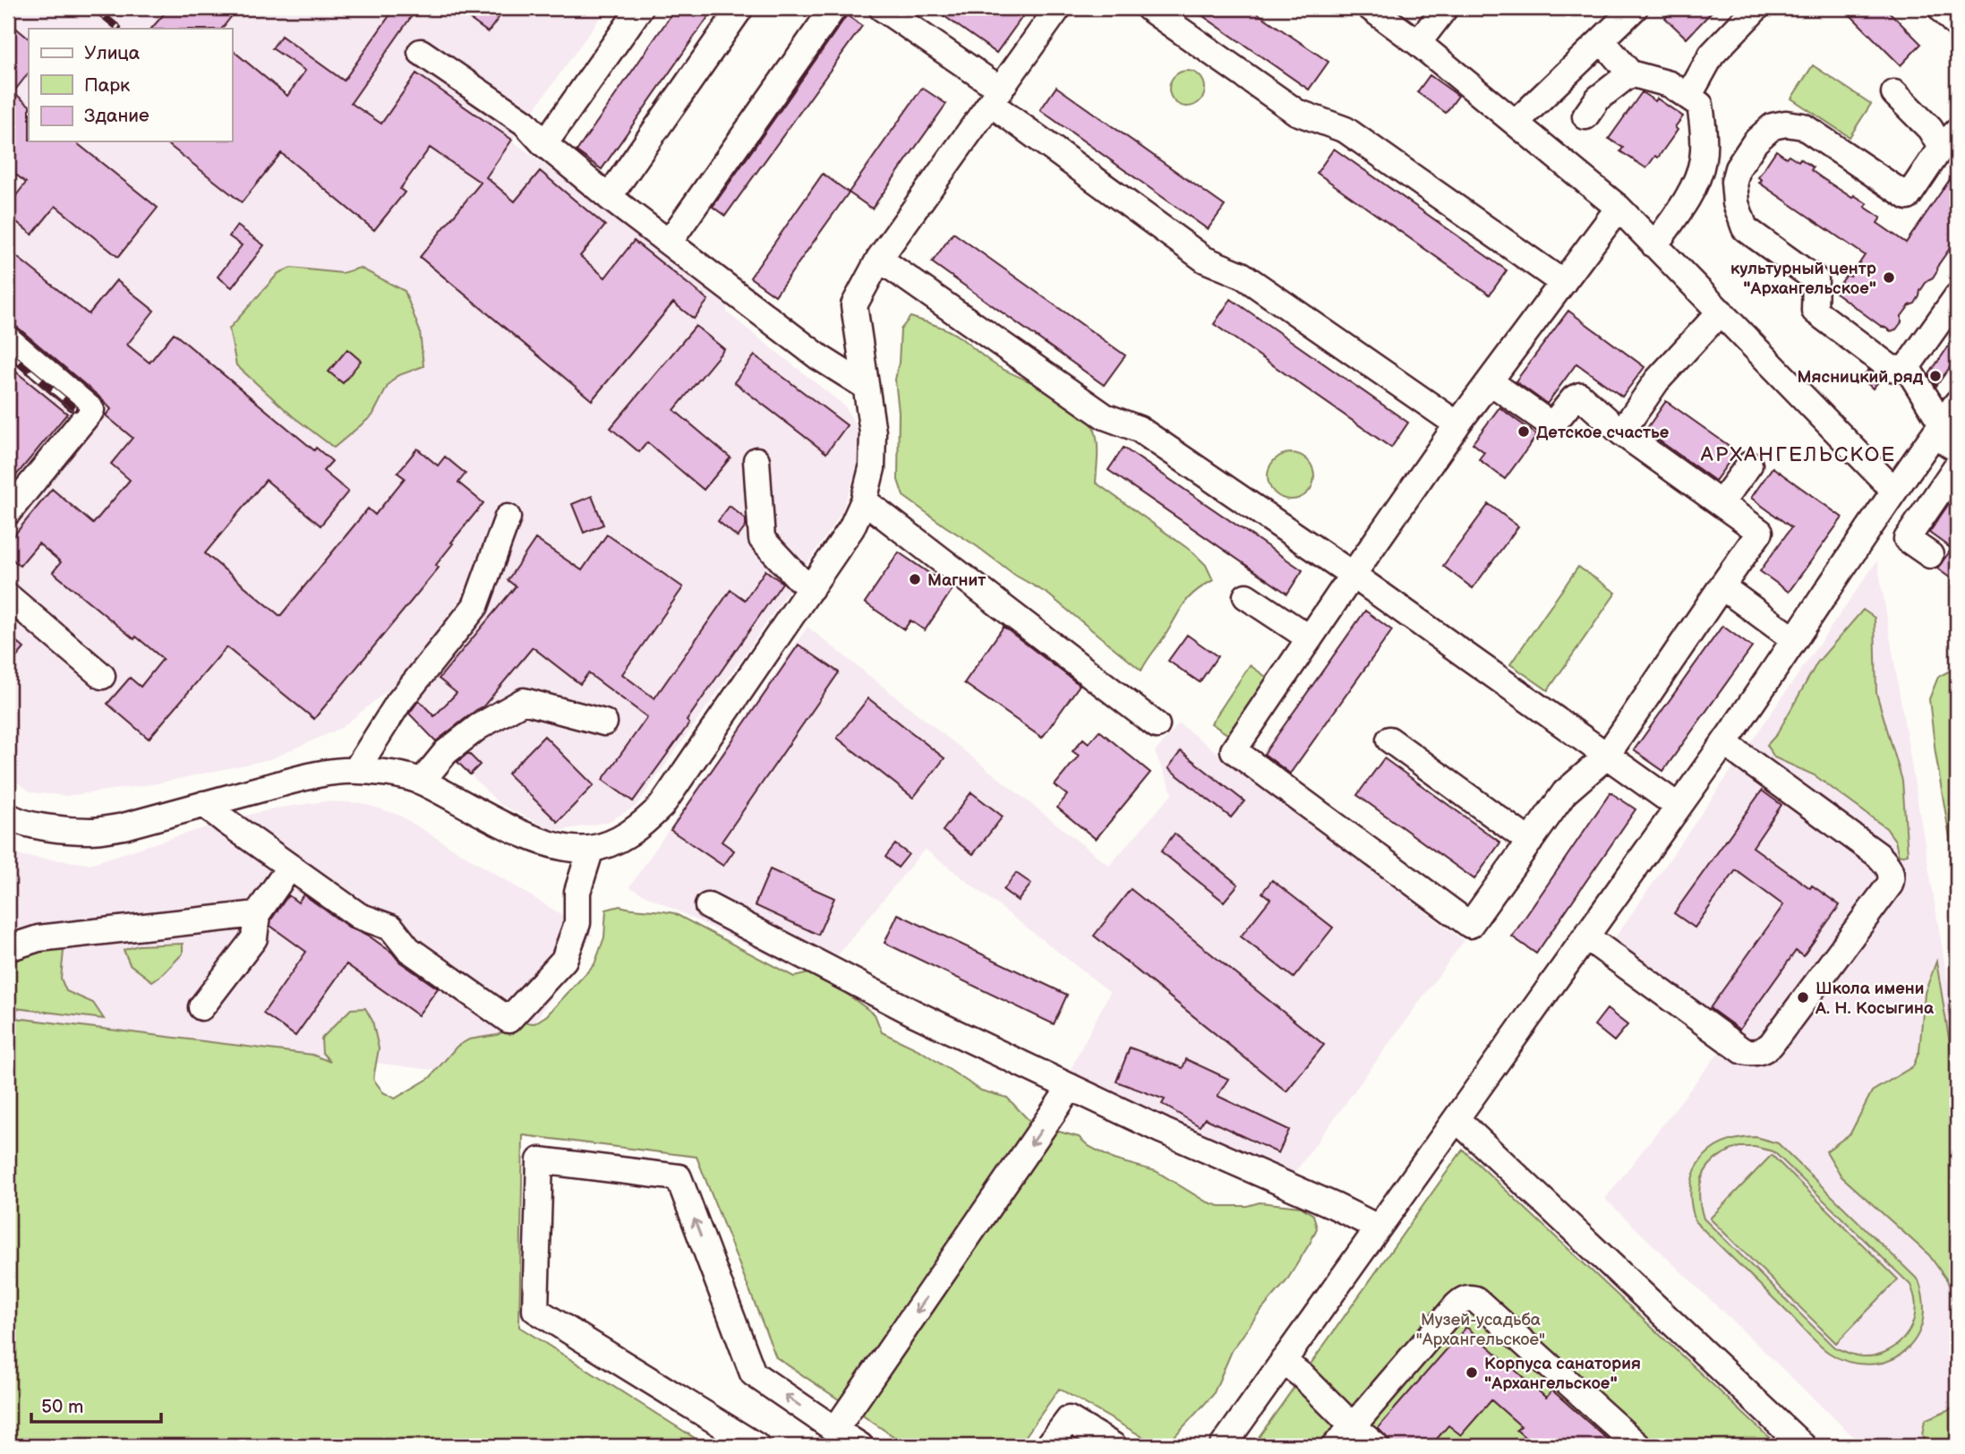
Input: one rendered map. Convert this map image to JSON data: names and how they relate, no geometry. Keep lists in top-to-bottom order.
{
  "districts": ["АРХАНГЕЛЬСКОЕ"],
  "parks": ["Музей-усадьба \"Архангельское\""],
  "places": [
    "культурный центр \"Архангельское\"",
    "Мясницкий ряд",
    "Детское счастье",
    "Магнит",
    "Школа имени А. Н. Косыгина",
    "Корпуса санатория \"Архангельское\""
  ],
  "legend": ["Улица", "Парк", "Здание"],
  "scale_bar": "50 m"
}
